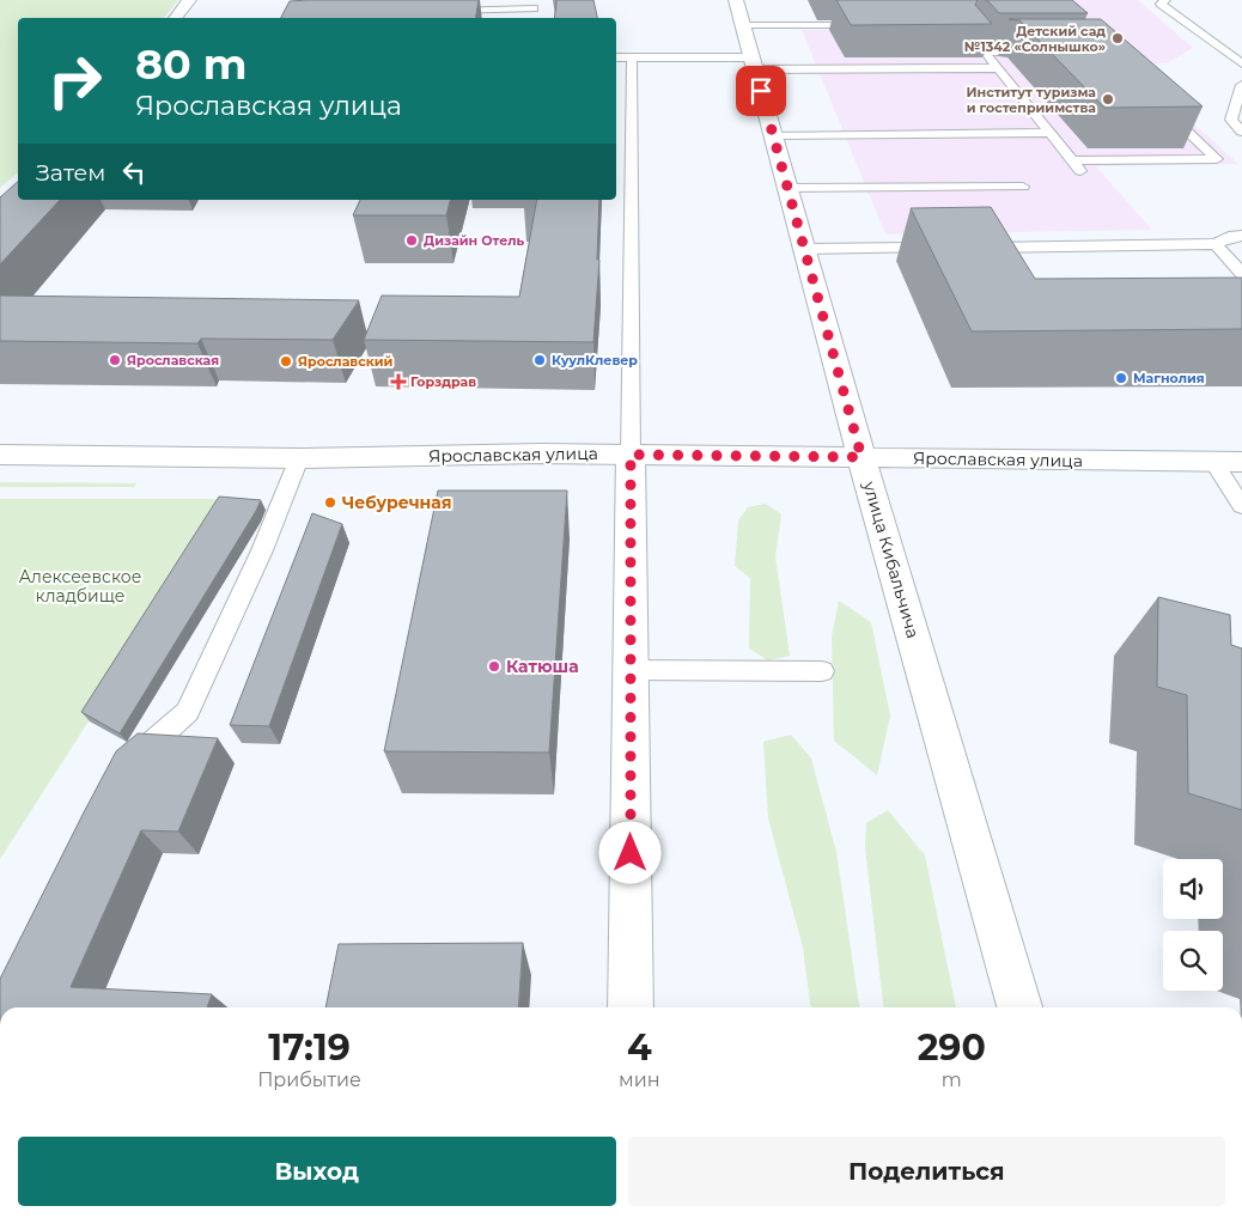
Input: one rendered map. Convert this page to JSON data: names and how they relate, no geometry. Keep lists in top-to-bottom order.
{
  "streets": {
    "street": ["Ярославская улица", "улица Кибальчича"]
  },
  "crossings": [
    ["Ярославская улица", "улица Кибальчича"]
  ],
  "parks": ["Алексеевское кладбище"],
  "places": {
    "other": [
      "Детский сад №1342 «Солнышко»",
      "Институт туризма и гостеприимства",
      "Дизайн Отель",
      "Ярославская",
      "КуулКлевер",
      "Ярославский",
      "Магнолия",
      "Чебуречная",
      "Катюша"
    ],
    "health": ["Горздрав"]
  },
  "page": {
    "turn": ["80 m", "Ярославская улица"],
    "then": "Затем",
    "eta": [
      "17:19",
      "Прибытие",
      "4",
      "мин",
      "290",
      "m"
    ],
    "buttons": ["Выход", "Поделиться"]
  }
}
